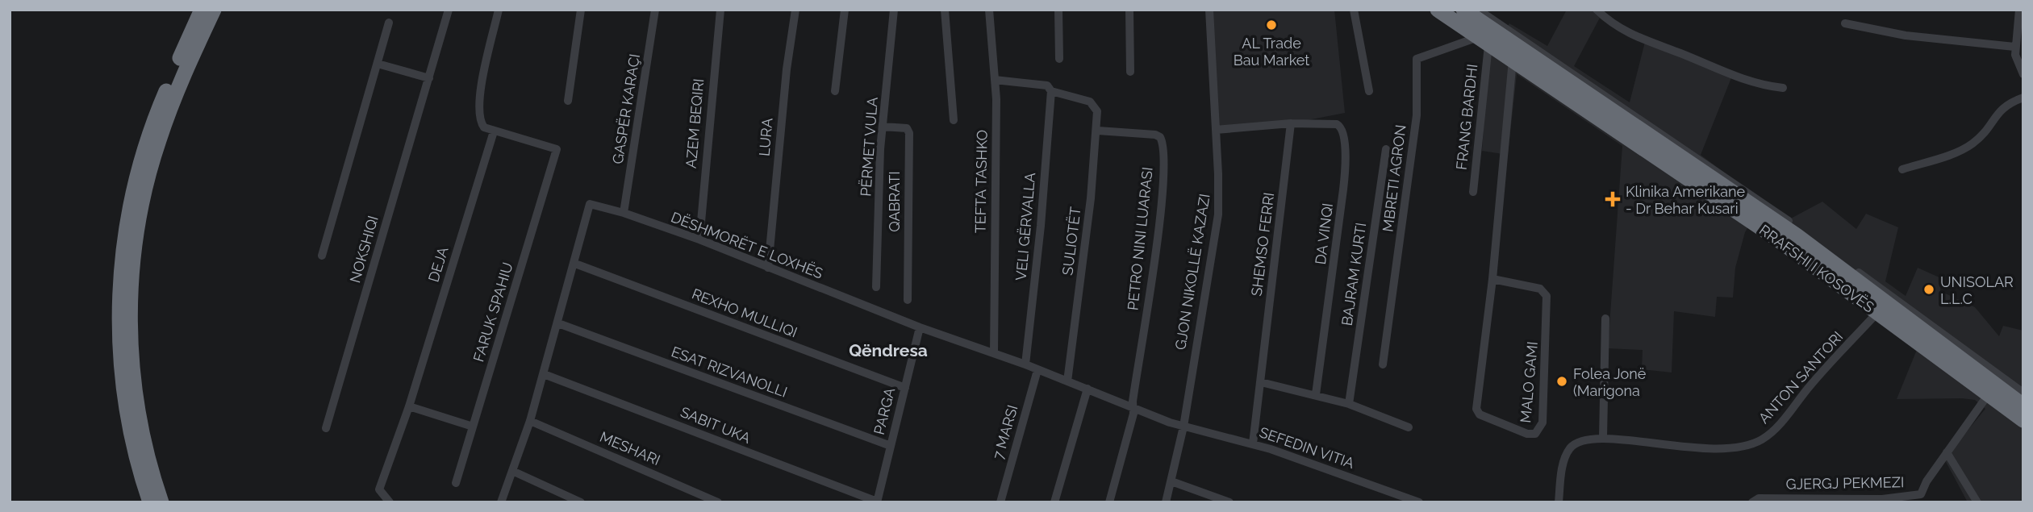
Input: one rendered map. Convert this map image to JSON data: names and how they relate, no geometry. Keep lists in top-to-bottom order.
{
  "streets": {
    "highway": ["RRAFSHI I KOSOVËS"],
    "street": [
      "GASPËR KARAÇI",
      "FRANG BARDHI",
      "AZEM BEQIRI",
      "LURA",
      "PËRMET VULA",
      "MBRETI AGRON",
      "TEFTA TASHKO",
      "QABRATI",
      "VELI GËRVALLA",
      "DA VINQI",
      "PETRO NINI LUARASI",
      "SULIOTËT",
      "SHEMSO FERRI",
      "DËSHMORËT E LOXHËS",
      "NOKSHIQI",
      "DEJA",
      "GJON NIKOLLË KAZAZI",
      "BAJRAM KURTI",
      "FARUK SPAHIU",
      "REXHO MULLIQI",
      "ESAT RIZVANOLLI",
      "ANTON SANTORI",
      "MALO GAMI",
      "PARGA",
      "SABIT UKA",
      "7 MARSI",
      "SEFEDIN VITIA",
      "MESHARI",
      "GJERGJ PEKMEZI"
    ]
  },
  "crossings": [
    ["GASPËR KARAÇI", "DËSHMORËT E LOXHËS"],
    ["FRANG BARDHI", "MBRETI AGRON"],
    ["FRANG BARDHI", "RRAFSHI I KOSOVËS"],
    ["AZEM BEQIRI", "DËSHMORËT E LOXHËS"],
    ["LURA", "DËSHMORËT E LOXHËS"],
    ["PËRMET VULA", "QABRATI"],
    ["MBRETI AGRON", "RRAFSHI I KOSOVËS"],
    ["TEFTA TASHKO", "DËSHMORËT E LOXHËS"],
    ["VELI GËRVALLA", "SULIOTËT"],
    ["VELI GËRVALLA", "DËSHMORËT E LOXHËS"],
    ["DA VINQI", "SHEMSO FERRI"],
    ["PETRO NINI LUARASI", "SULIOTËT"],
    ["PETRO NINI LUARASI", "DËSHMORËT E LOXHËS"],
    ["SULIOTËT", "DËSHMORËT E LOXHËS"],
    ["SHEMSO FERRI", "SEFEDIN VITIA"],
    ["DËSHMORËT E LOXHËS", "GJON NIKOLLË KAZAZI"],
    ["DËSHMORËT E LOXHËS", "REXHO MULLIQI"],
    ["DËSHMORËT E LOXHËS", "ESAT RIZVANOLLI"],
    ["DËSHMORËT E LOXHËS", "PARGA"],
    ["DËSHMORËT E LOXHËS", "SABIT UKA"],
    ["DËSHMORËT E LOXHËS", "7 MARSI"],
    ["DËSHMORËT E LOXHËS", "SEFEDIN VITIA"],
    ["DËSHMORËT E LOXHËS", "MESHARI"],
    ["DEJA", "FARUK SPAHIU"],
    ["RRAFSHI I KOSOVËS", "ANTON SANTORI"],
    ["RRAFSHI I KOSOVËS", "MALO GAMI"],
    ["RRAFSHI I KOSOVËS", "GJERGJ PEKMEZI"],
    ["GJON NIKOLLË KAZAZI", "SEFEDIN VITIA"],
    ["REXHO MULLIQI", "PARGA"],
    ["ESAT RIZVANOLLI", "PARGA"],
    ["PARGA", "SABIT UKA"]
  ],
  "districts": ["Qëndresa"],
  "places": {
    "other": ["AL Trade Bau Market", "UNISOLAR L.L.C", "Folea Jonë (Marigona"],
    "health": ["Klinika Amerikane - Dr Behar Kusari"]
  }
}
